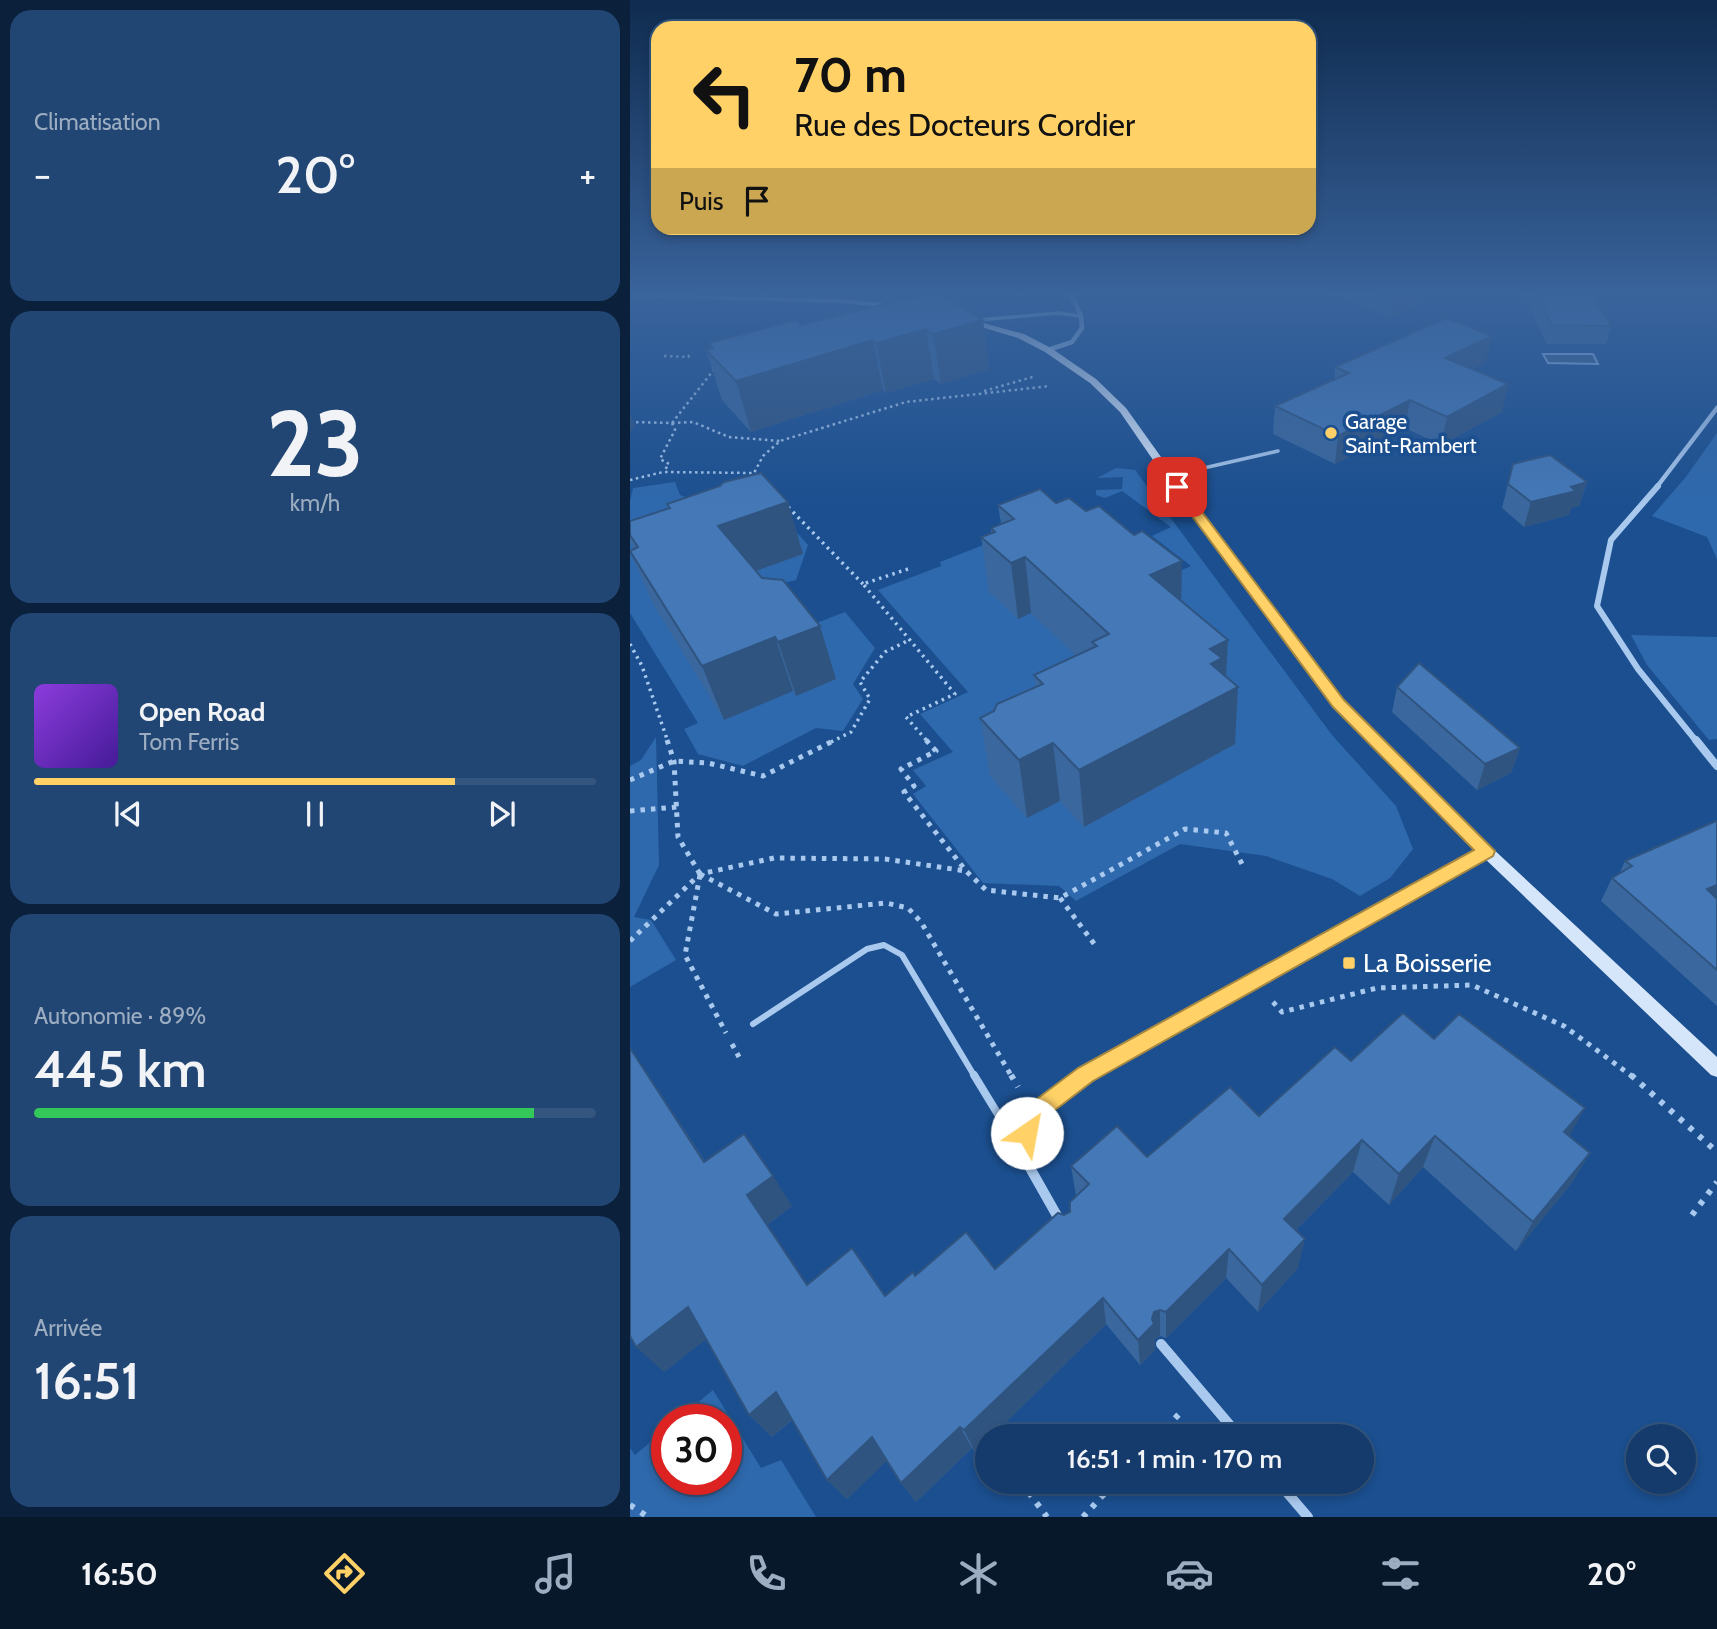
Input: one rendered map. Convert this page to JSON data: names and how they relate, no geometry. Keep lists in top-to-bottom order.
{
  "places": {
    "other": ["Garage Saint-Rambert"],
    "transit": ["La Boisserie"]
  },
  "page": {
    "tile": [
      "Climatisation",
      ["23", "km/h"],
      ["Autonomie · 89%", "445 km"],
      ["Arrivée", "16:51"]
    ],
    "turn": ["70 m", "Rue des Docteurs Cordier"],
    "heat": ["−", "20°", "+"],
    "then": "Puis",
    "song": ["Open Road", "Tom Ferris"],
    "limit": "30",
    "trip": "16:51 · 1 min · 170 m",
    "tabs": ["16:50", "20°"]
  }
}
